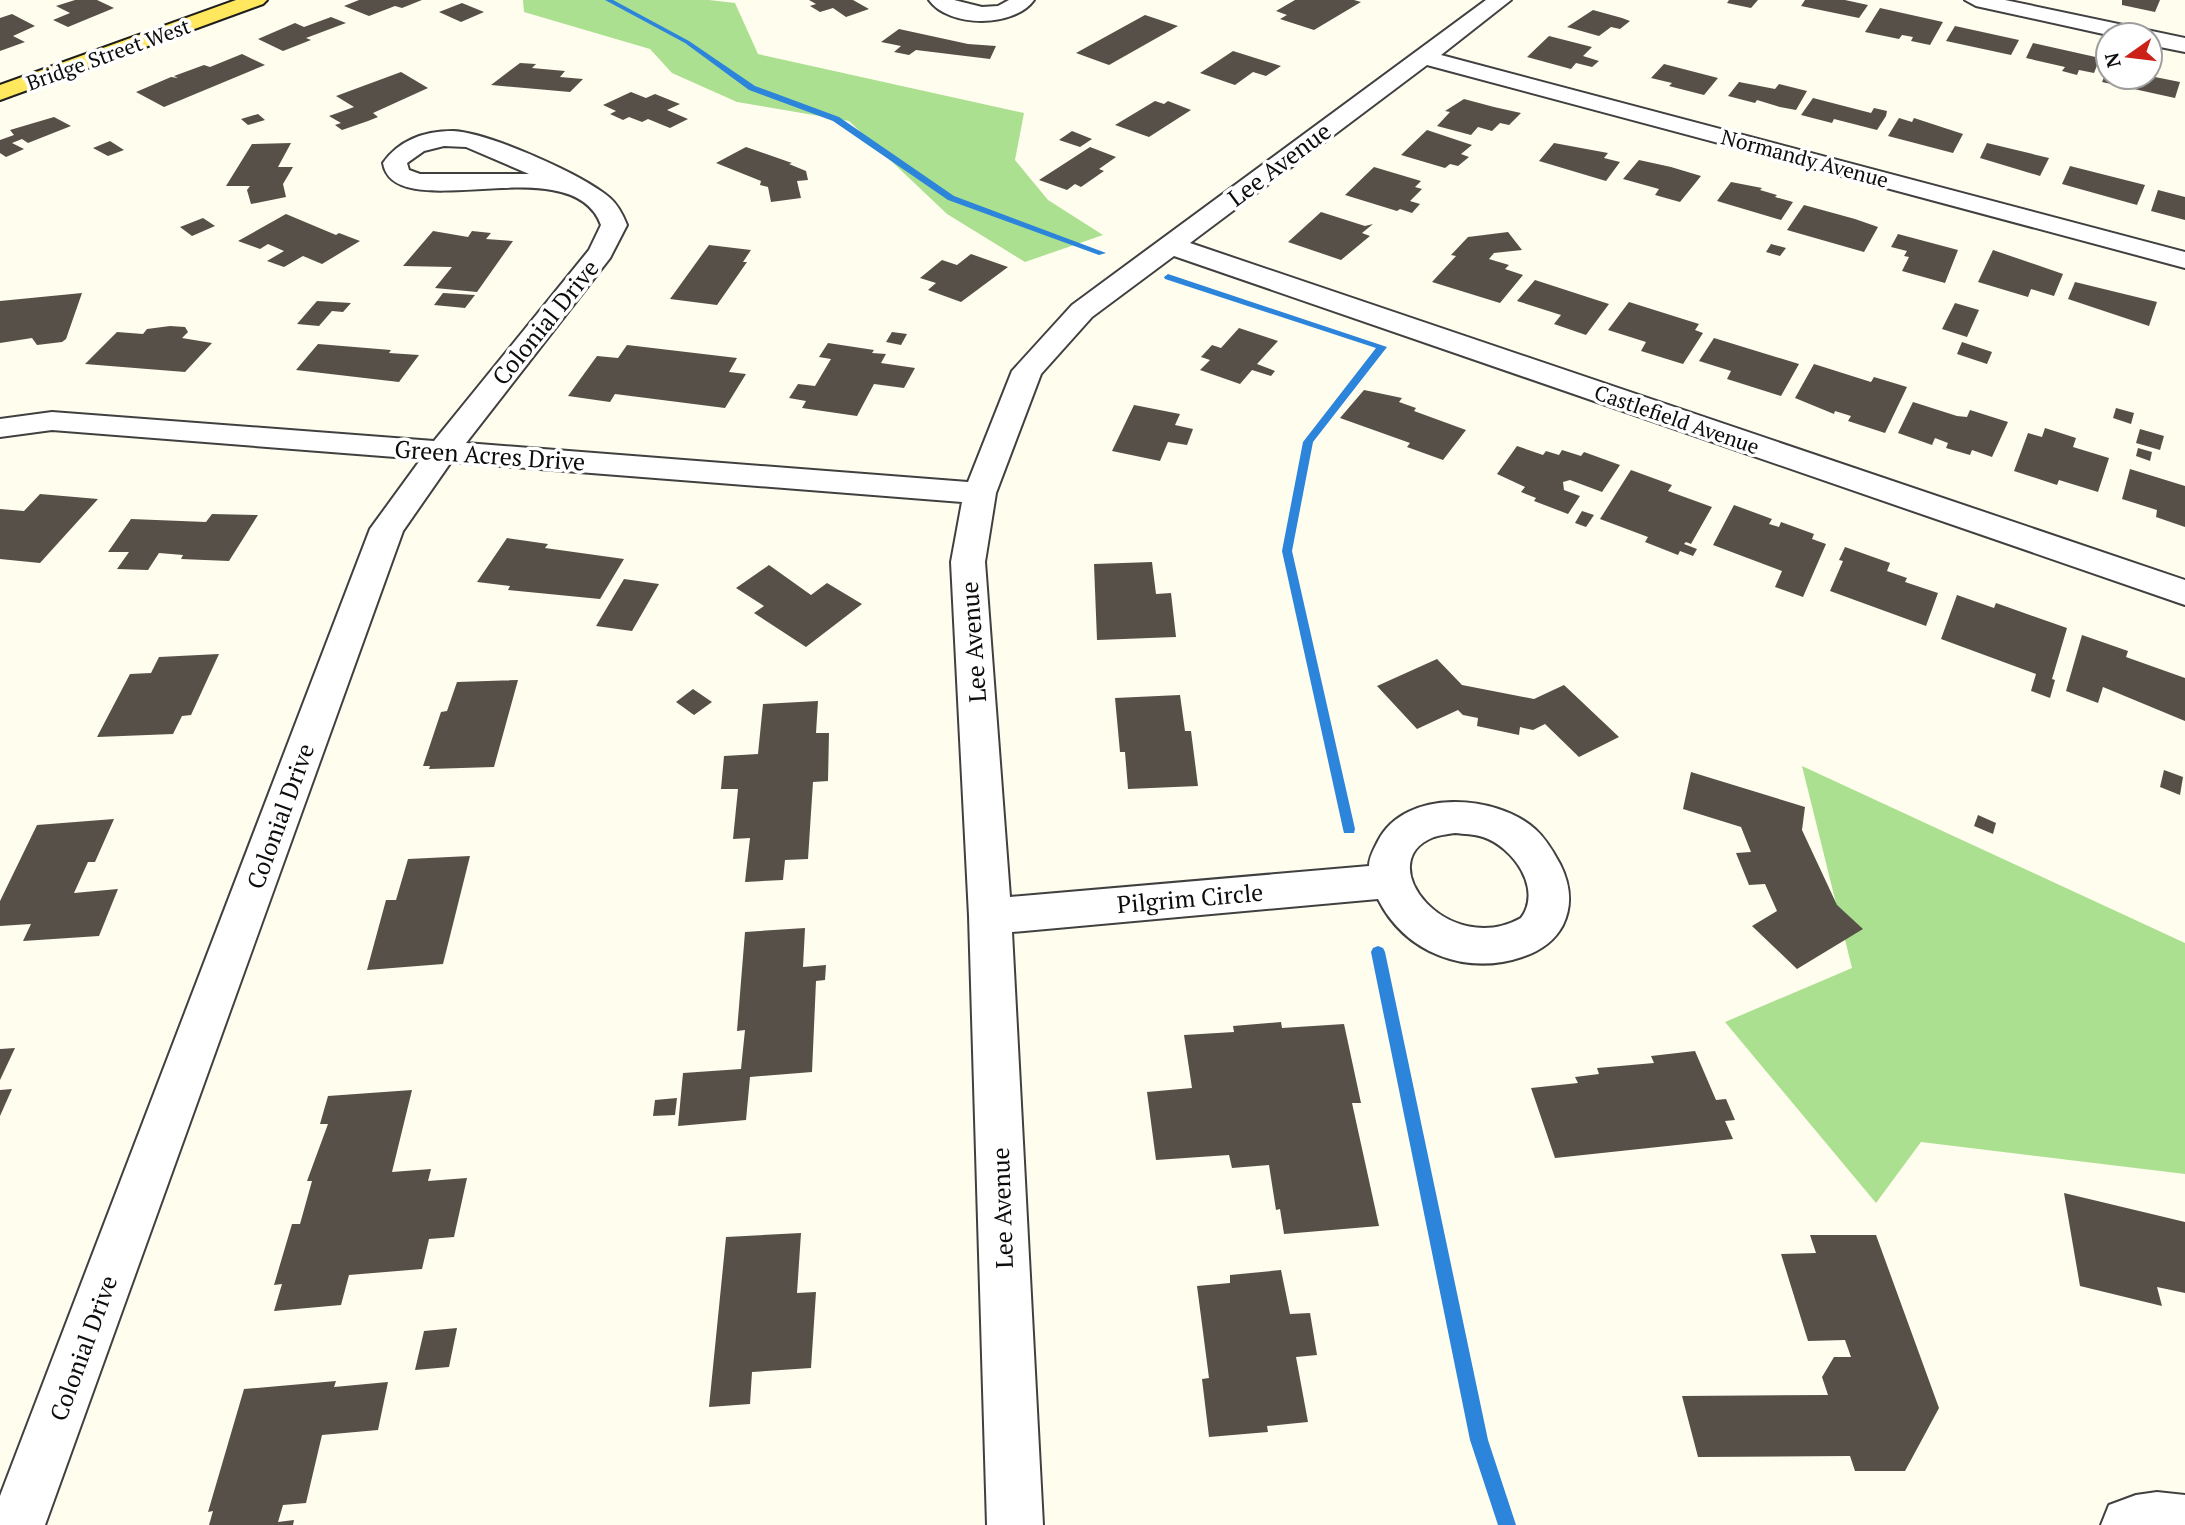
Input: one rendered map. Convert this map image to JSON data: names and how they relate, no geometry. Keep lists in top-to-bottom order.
{
  "streets": {
    "main road": ["Bridge Street West"],
    "street": [
      "Normandy Avenue",
      "Lee Avenue",
      "Colonial Drive",
      "Castlefield Avenue",
      "Green Acres Drive",
      "Pilgrim Circle"
    ]
  },
  "crossings": [
    ["Normandy Avenue", "Lee Avenue"],
    ["Lee Avenue", "Castlefield Avenue"],
    ["Lee Avenue", "Green Acres Drive"],
    ["Lee Avenue", "Pilgrim Circle"],
    ["Colonial Drive", "Green Acres Drive"]
  ],
  "north": "left"
}
